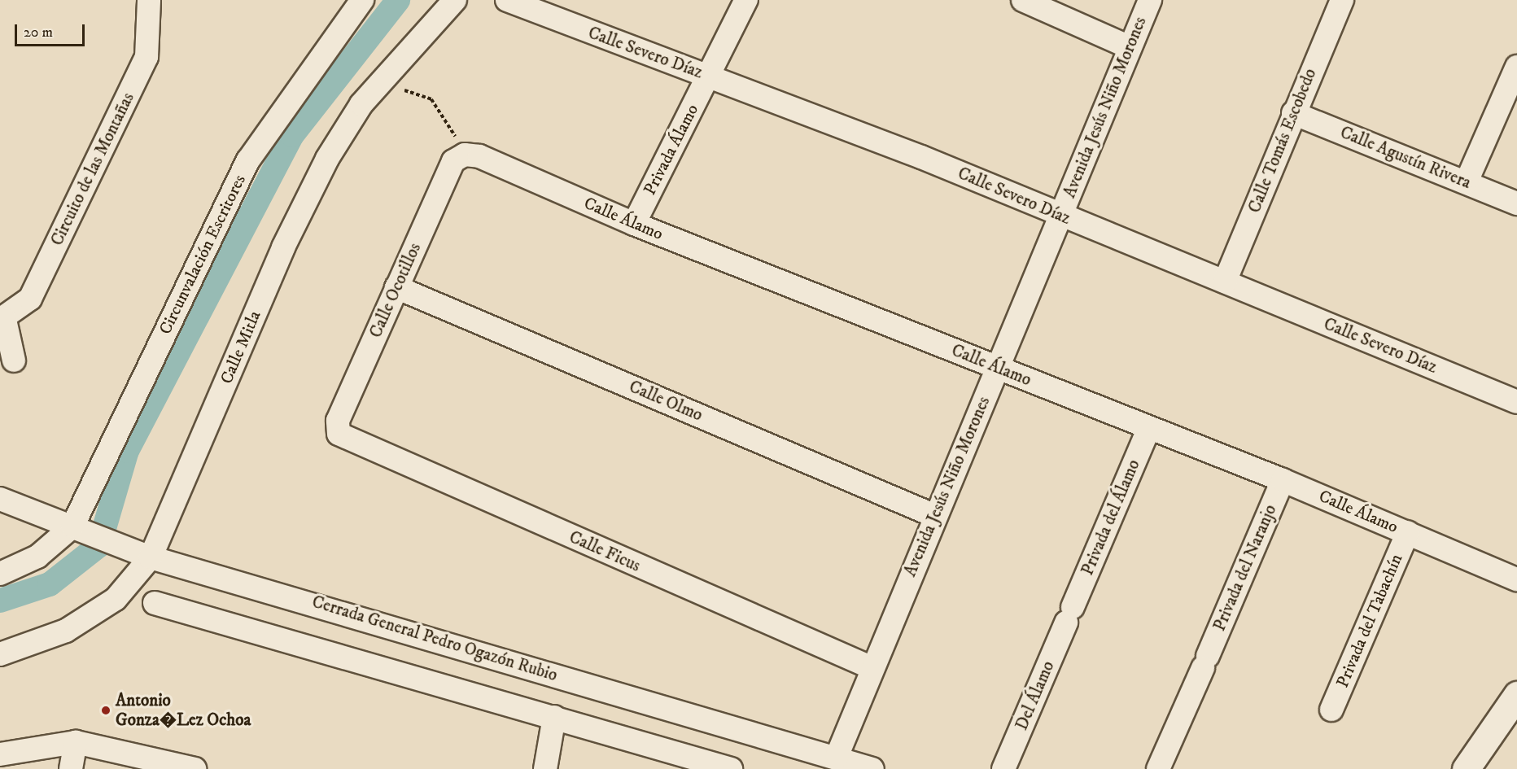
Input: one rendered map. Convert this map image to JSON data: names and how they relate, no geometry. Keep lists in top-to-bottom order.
{
  "streets": {
    "street": [
      "Calle Severo Díaz",
      "Avenida Jesús Niño Morones",
      "Calle Tomás Escobedo",
      "Privada Álamo",
      "Calle Agustín Rivera",
      "Circuito de las Montañas",
      "Calle Álamo",
      "Circunvalación Escritores",
      "Calle Ocotillos",
      "Calle Mitla",
      "Calle Olmo",
      "Privada del Álamo",
      "Calle Ficus",
      "Privada del Naranjo",
      "Privada del Tabachín",
      "Cerrada General Pedro Ogazón Rubio",
      "Del Álamo"
    ]
  },
  "crossings": [
    ["Calle Severo Díaz", "Avenida Jesús Niño Morones"],
    ["Calle Severo Díaz", "Calle Tomás Escobedo"],
    ["Calle Severo Díaz", "Privada Álamo"],
    ["Avenida Jesús Niño Morones", "Calle Álamo"],
    ["Avenida Jesús Niño Morones", "Calle Olmo"],
    ["Avenida Jesús Niño Morones", "Calle Ficus"],
    ["Avenida Jesús Niño Morones", "Cerrada General Pedro Ogazón Rubio"],
    ["Calle Tomás Escobedo", "Calle Agustín Rivera"],
    ["Privada Álamo", "Calle Álamo"],
    ["Calle Álamo", "Calle Ocotillos"],
    ["Calle Álamo", "Privada del Álamo"],
    ["Calle Álamo", "Privada del Naranjo"],
    ["Calle Álamo", "Privada del Tabachín"],
    ["Circunvalación Escritores", "Cerrada General Pedro Ogazón Rubio"],
    ["Calle Ocotillos", "Calle Olmo"],
    ["Calle Ocotillos", "Calle Ficus"],
    ["Calle Mitla", "Cerrada General Pedro Ogazón Rubio"],
    ["Privada del Álamo", "Del Álamo"]
  ],
  "places": ["Antonio Gonza�Lez Ochoa"],
  "scale_bar": "20 m"
}
